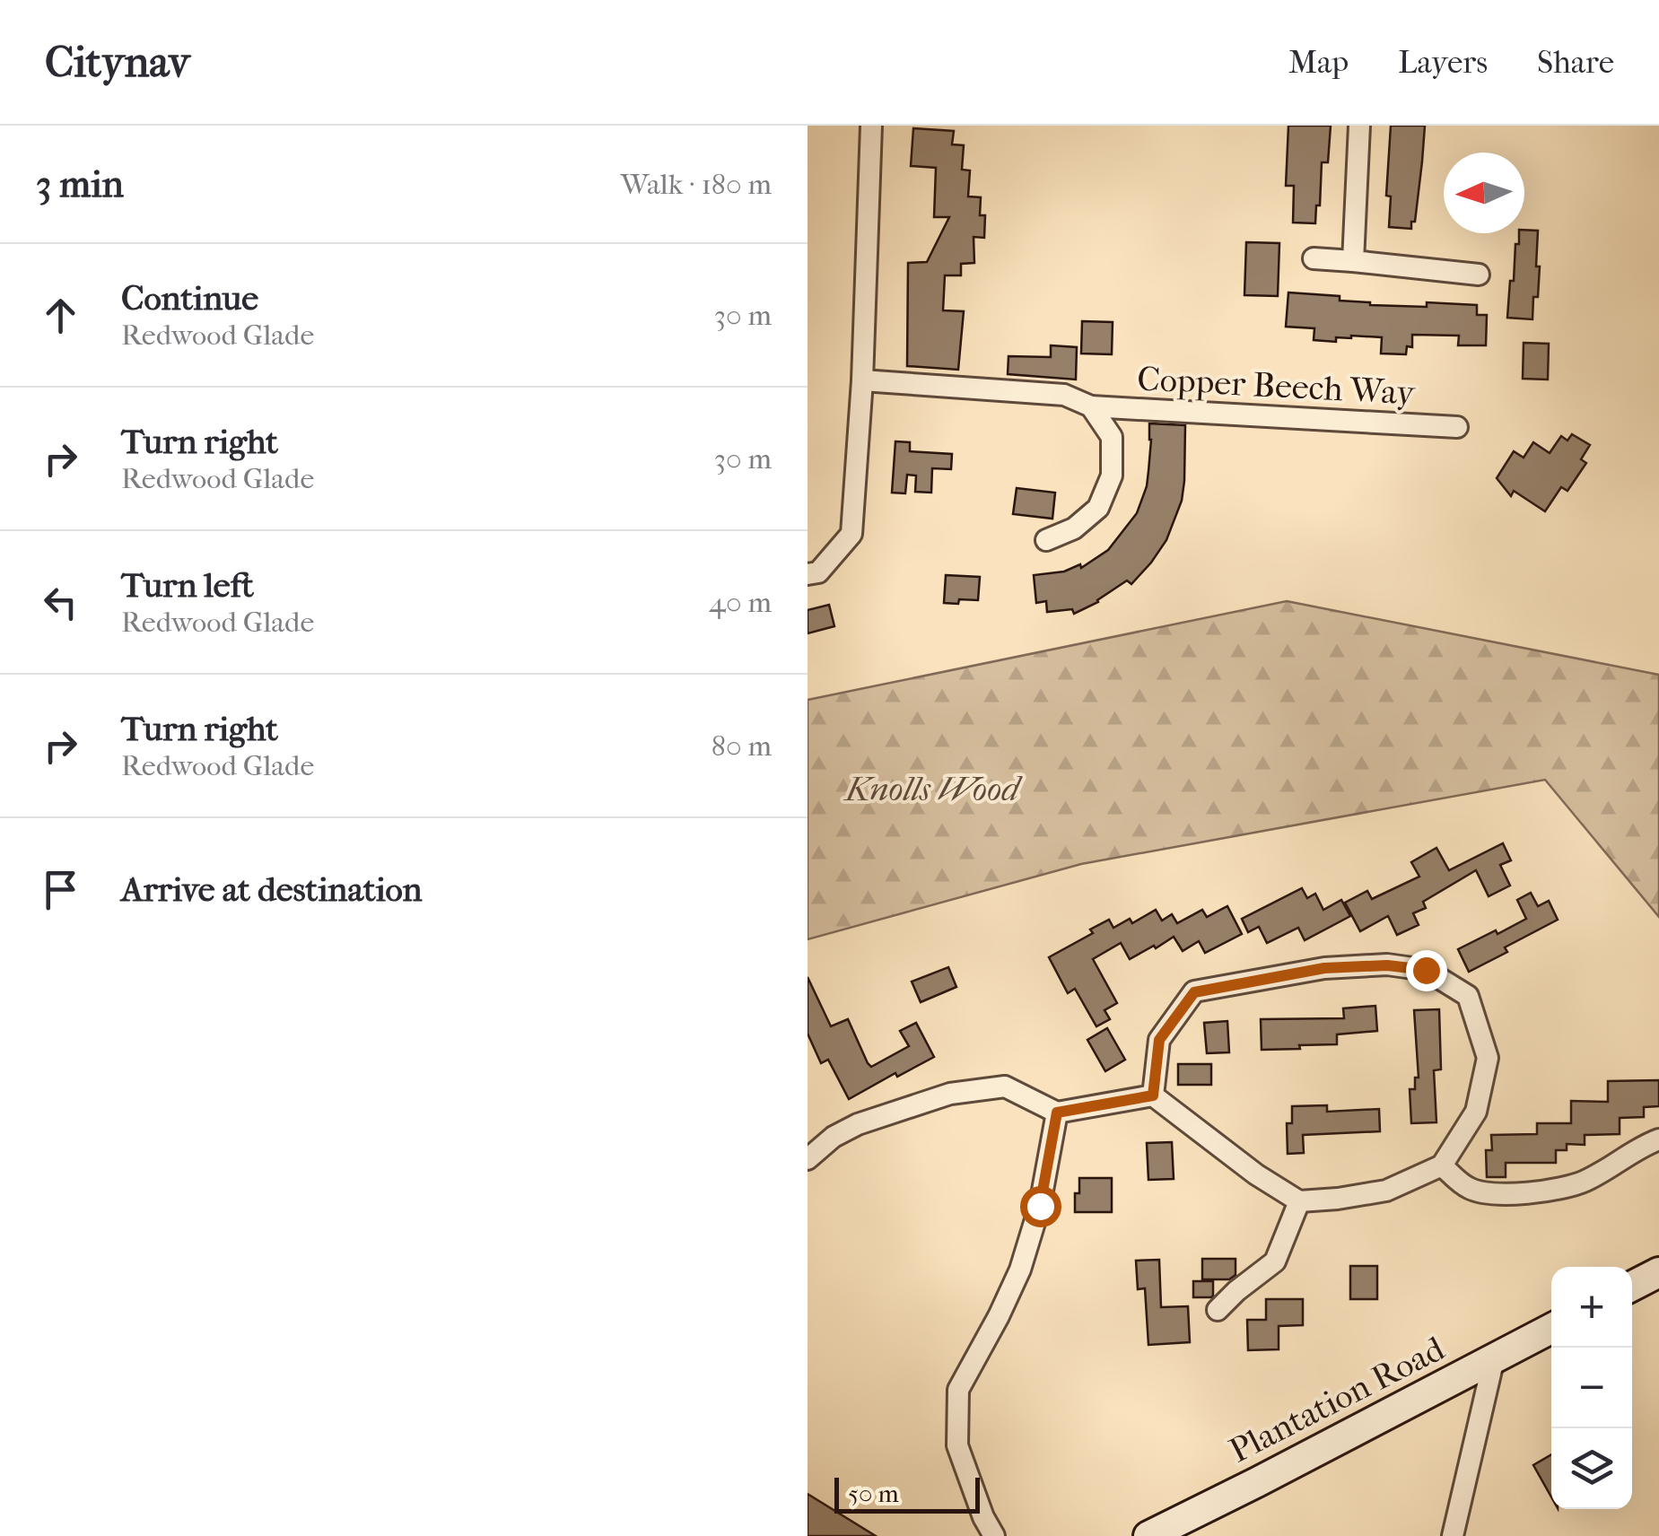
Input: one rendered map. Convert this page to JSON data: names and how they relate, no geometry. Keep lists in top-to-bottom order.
{
  "streets": {
    "street": ["Copper Beech Way", "Plantation Road"]
  },
  "parks": ["Knolls Wood"],
  "scale_bar": "50 m",
  "north": "left",
  "page": {
    "header": "Citynav",
    "nav": ["Map", "Layers", "Share"],
    "heading": ["3 min", "Walk · 180 m"],
    "list": [
      ["Continue", "Redwood Glade", "30 m"],
      ["Turn right", "Redwood Glade", "30 m"],
      ["Turn left", "Redwood Glade", "40 m"],
      ["Turn right", "Redwood Glade", "80 m"],
      "Arrive at destination"
    ],
    "map_buttons": ["+", "−"],
    "scale": "50 m"
  }
}
